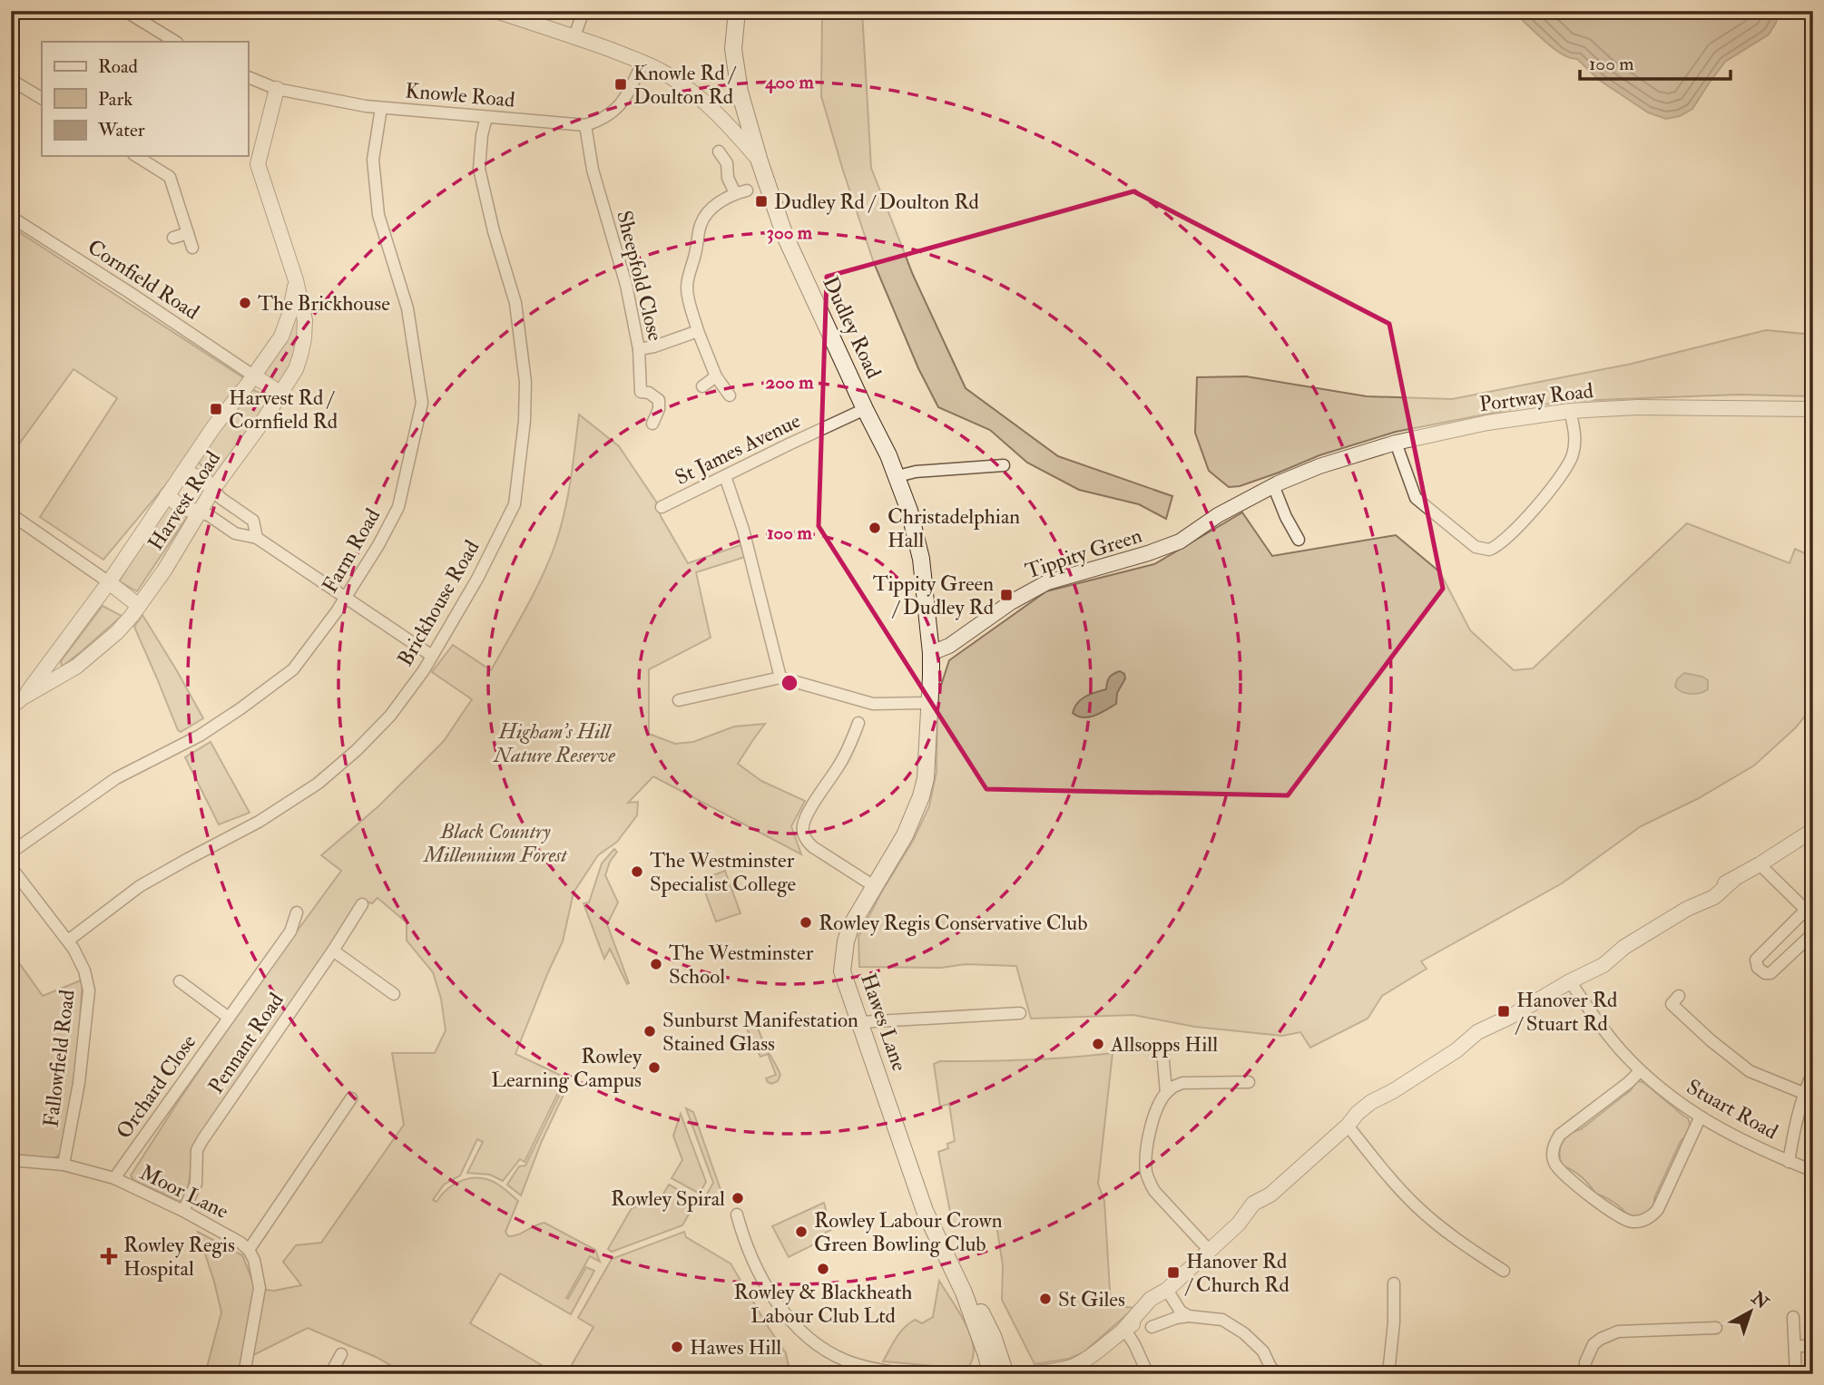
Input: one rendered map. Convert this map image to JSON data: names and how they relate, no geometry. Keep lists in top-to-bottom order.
{
  "streets": {
    "main road": ["Dudley Road", "Hawes Lane"],
    "street": [
      "Knowle Road",
      "Sheepfold Close",
      "Cornfield Road",
      "Portway Road",
      "St James Avenue",
      "Harvest Road",
      "Farm Road",
      "Tippity Green",
      "Brickhouse Road",
      "Pennant Road",
      "Fallowfield Road",
      "Orchard Close",
      "Stuart Road",
      "Moor Lane"
    ]
  },
  "crossings": [
    ["Knowle Road", "Sheepfold Close"],
    ["Knowle Road", "Harvest Road"],
    ["Knowle Road", "Farm Road"],
    ["Knowle Road", "Brickhouse Road"],
    ["Cornfield Road", "Harvest Road"],
    ["Dudley Road", "St James Avenue"],
    ["Dudley Road", "Tippity Green"],
    ["Dudley Road", "Hawes Lane"],
    ["Portway Road", "Tippity Green"],
    ["Tippity Green", "Hawes Lane"],
    ["Brickhouse Road", "Fallowfield Road"],
    ["Pennant Road", "Moor Lane"],
    ["Fallowfield Road", "Moor Lane"],
    ["Orchard Close", "Moor Lane"]
  ],
  "parks": ["Higham's Hill Nature Reserve", "Black Country Millennium Forest"],
  "places": {
    "transit": [
      "Knowle Rd / Doulton Rd",
      "Dudley Rd / Doulton Rd",
      "Harvest Rd / Cornfield Rd",
      "Tippity Green / Dudley Rd",
      "Hanover Rd / Stuart Rd",
      "Hanover Rd / Church Rd"
    ],
    "other": [
      "The Brickhouse",
      "Christadelphian Hall",
      "The Westminster Specialist College",
      "Rowley Regis Conservative Club",
      "The Westminster School",
      "Sunburst Manifestation Stained Glass",
      "Allsopps Hill",
      "Rowley Learning Campus",
      "Rowley Spiral",
      "Rowley Labour Crown Green Bowling Club",
      "Rowley & Blackheath Labour Club Ltd",
      "St Giles",
      "Hawes Hill"
    ],
    "health": ["Rowley Regis Hospital"]
  },
  "legend": ["Road", "Park", "Water"],
  "scale_bar": "100 m",
  "north": "top right",
  "rings": [
    "400 m",
    "300 m",
    "200 m",
    "100 m"
  ]
}
